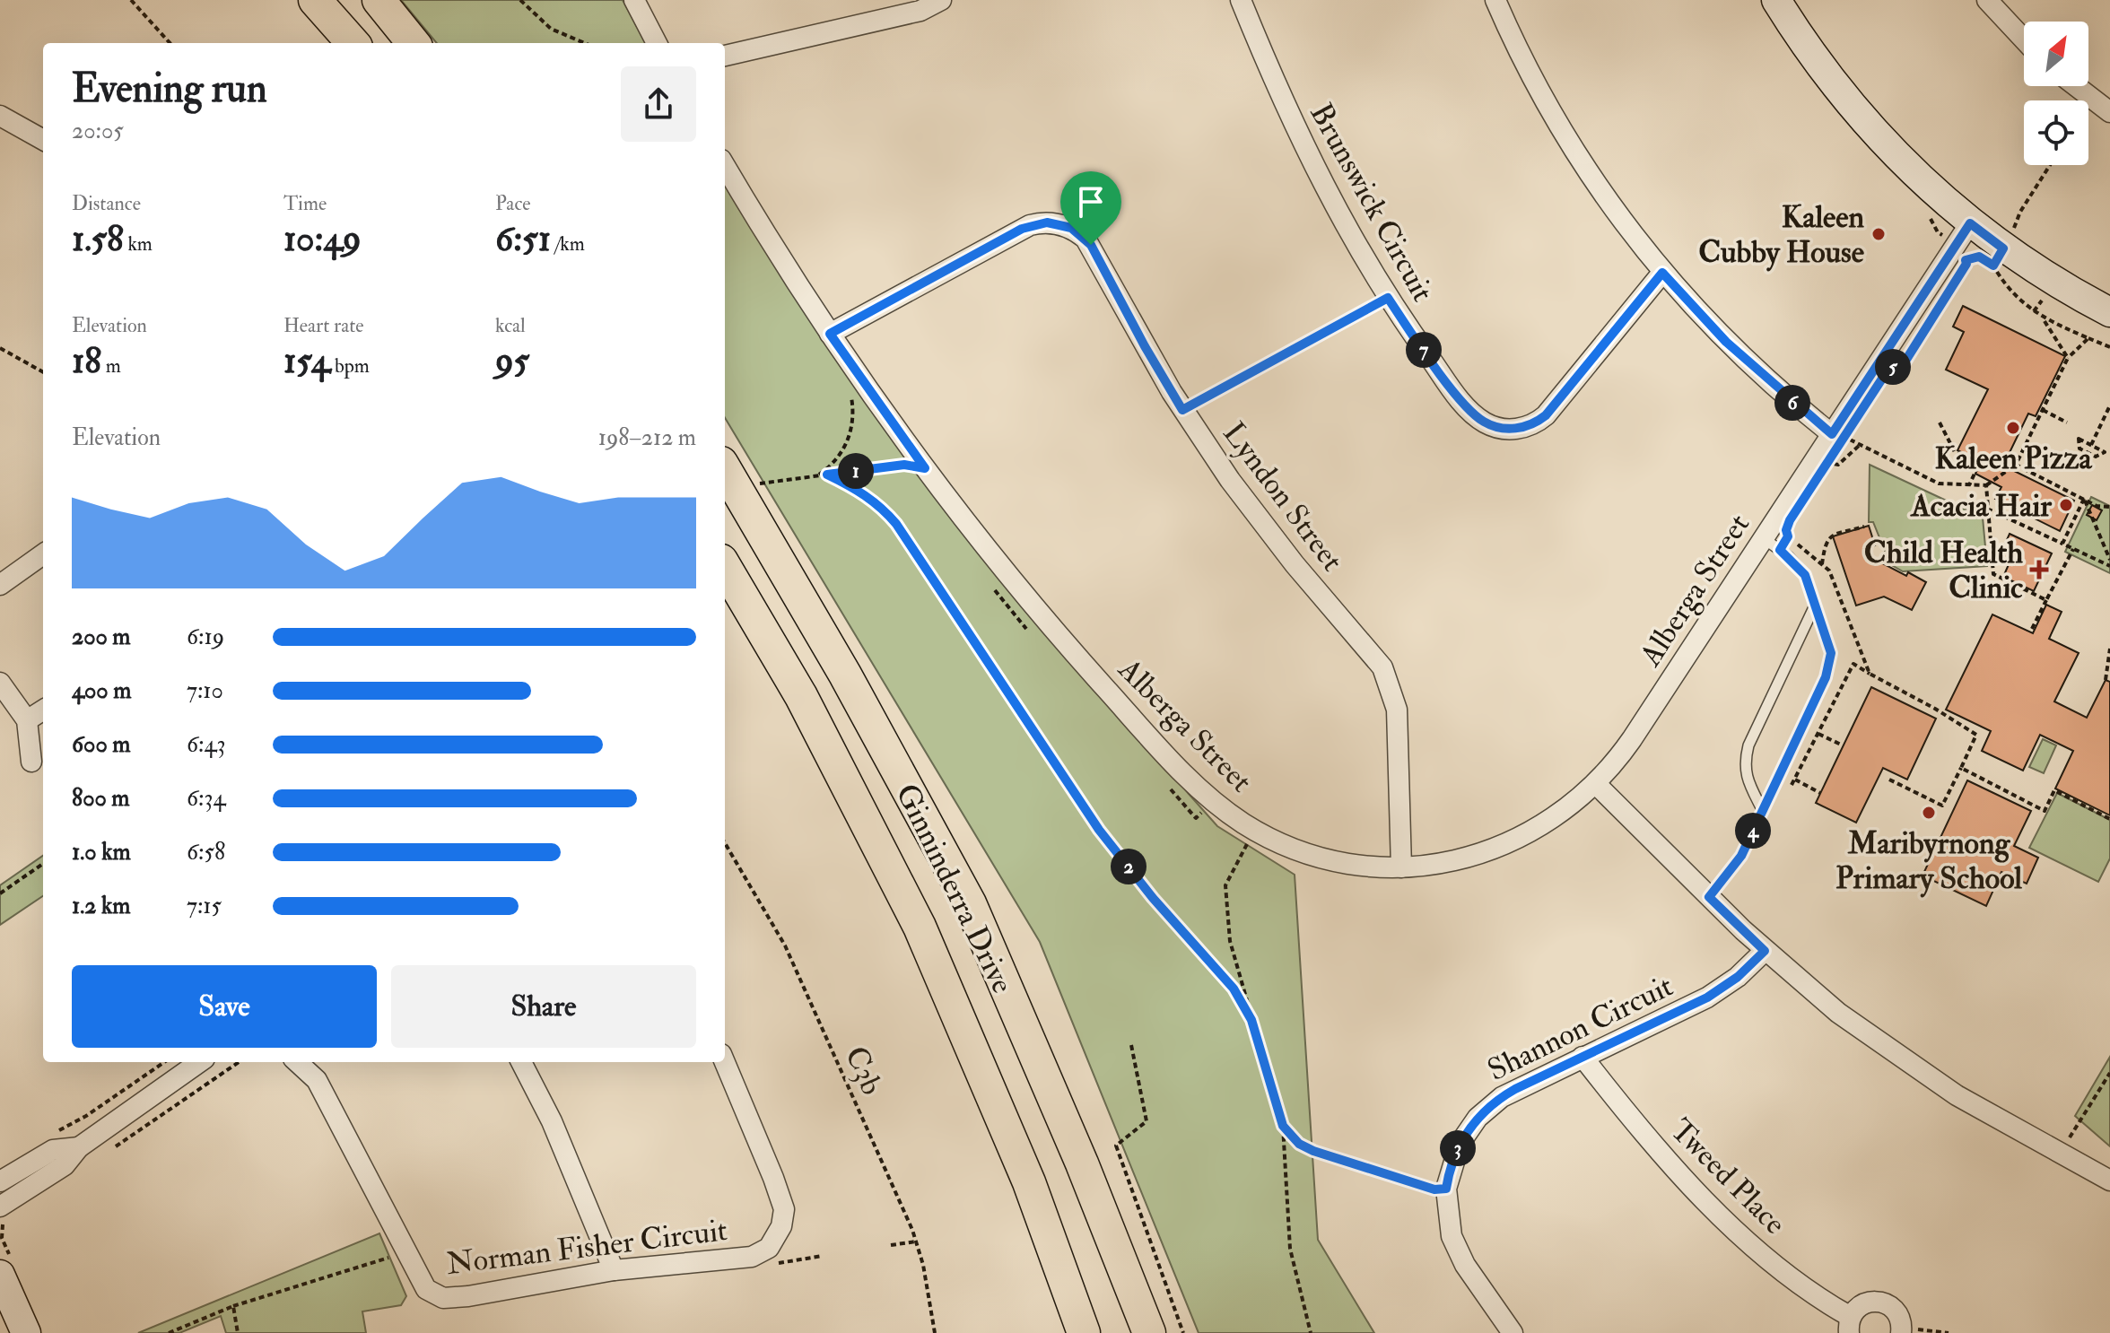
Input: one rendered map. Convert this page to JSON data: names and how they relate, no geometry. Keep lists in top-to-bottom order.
{
  "streets": {
    "main road": ["Ginninderra Drive"],
    "street": [
      "Brunswick Circuit",
      "Lyndon Street",
      "Alberga Street",
      "Shannon Circuit",
      "Tweed Place",
      "Norman Fisher Circuit"
    ],
    "path": ["C3b"]
  },
  "crossings": [
    ["Lyndon Street", "Alberga Street"],
    ["Shannon Circuit", "Tweed Place"]
  ],
  "places": {
    "other": [
      "Kaleen Cubby House",
      "Kaleen Pizza",
      "Acacia Hair",
      "Maribyrnong Primary School"
    ],
    "health": ["Child Health Clinic"]
  },
  "north": "top right",
  "page": {
    "heading": ["Evening run", "20:05"],
    "stats": [
      ["Distance", "1.58 km"],
      ["Time", "10:49"],
      ["Pace", "6:51 /km"],
      ["Elevation", "18 m"],
      ["Heart rate", "154 bpm"],
      ["kcal", "95"]
    ],
    "pins": [
      "7",
      "5",
      "6",
      "1",
      "4",
      "2",
      "3"
    ],
    "chart": ["Elevation", "198–212 m"],
    "list": [
      {
        "name": "200 m",
        "note": "6:19"
      },
      {
        "name": "400 m",
        "note": "7:10"
      },
      {
        "name": "600 m",
        "note": "6:43"
      },
      {
        "name": "800 m",
        "note": "6:34"
      },
      {
        "name": "1.0 km",
        "note": "6:58"
      },
      {
        "name": "1.2 km",
        "note": "7:15"
      }
    ],
    "buttons": ["Save", "Share"]
  }
}
